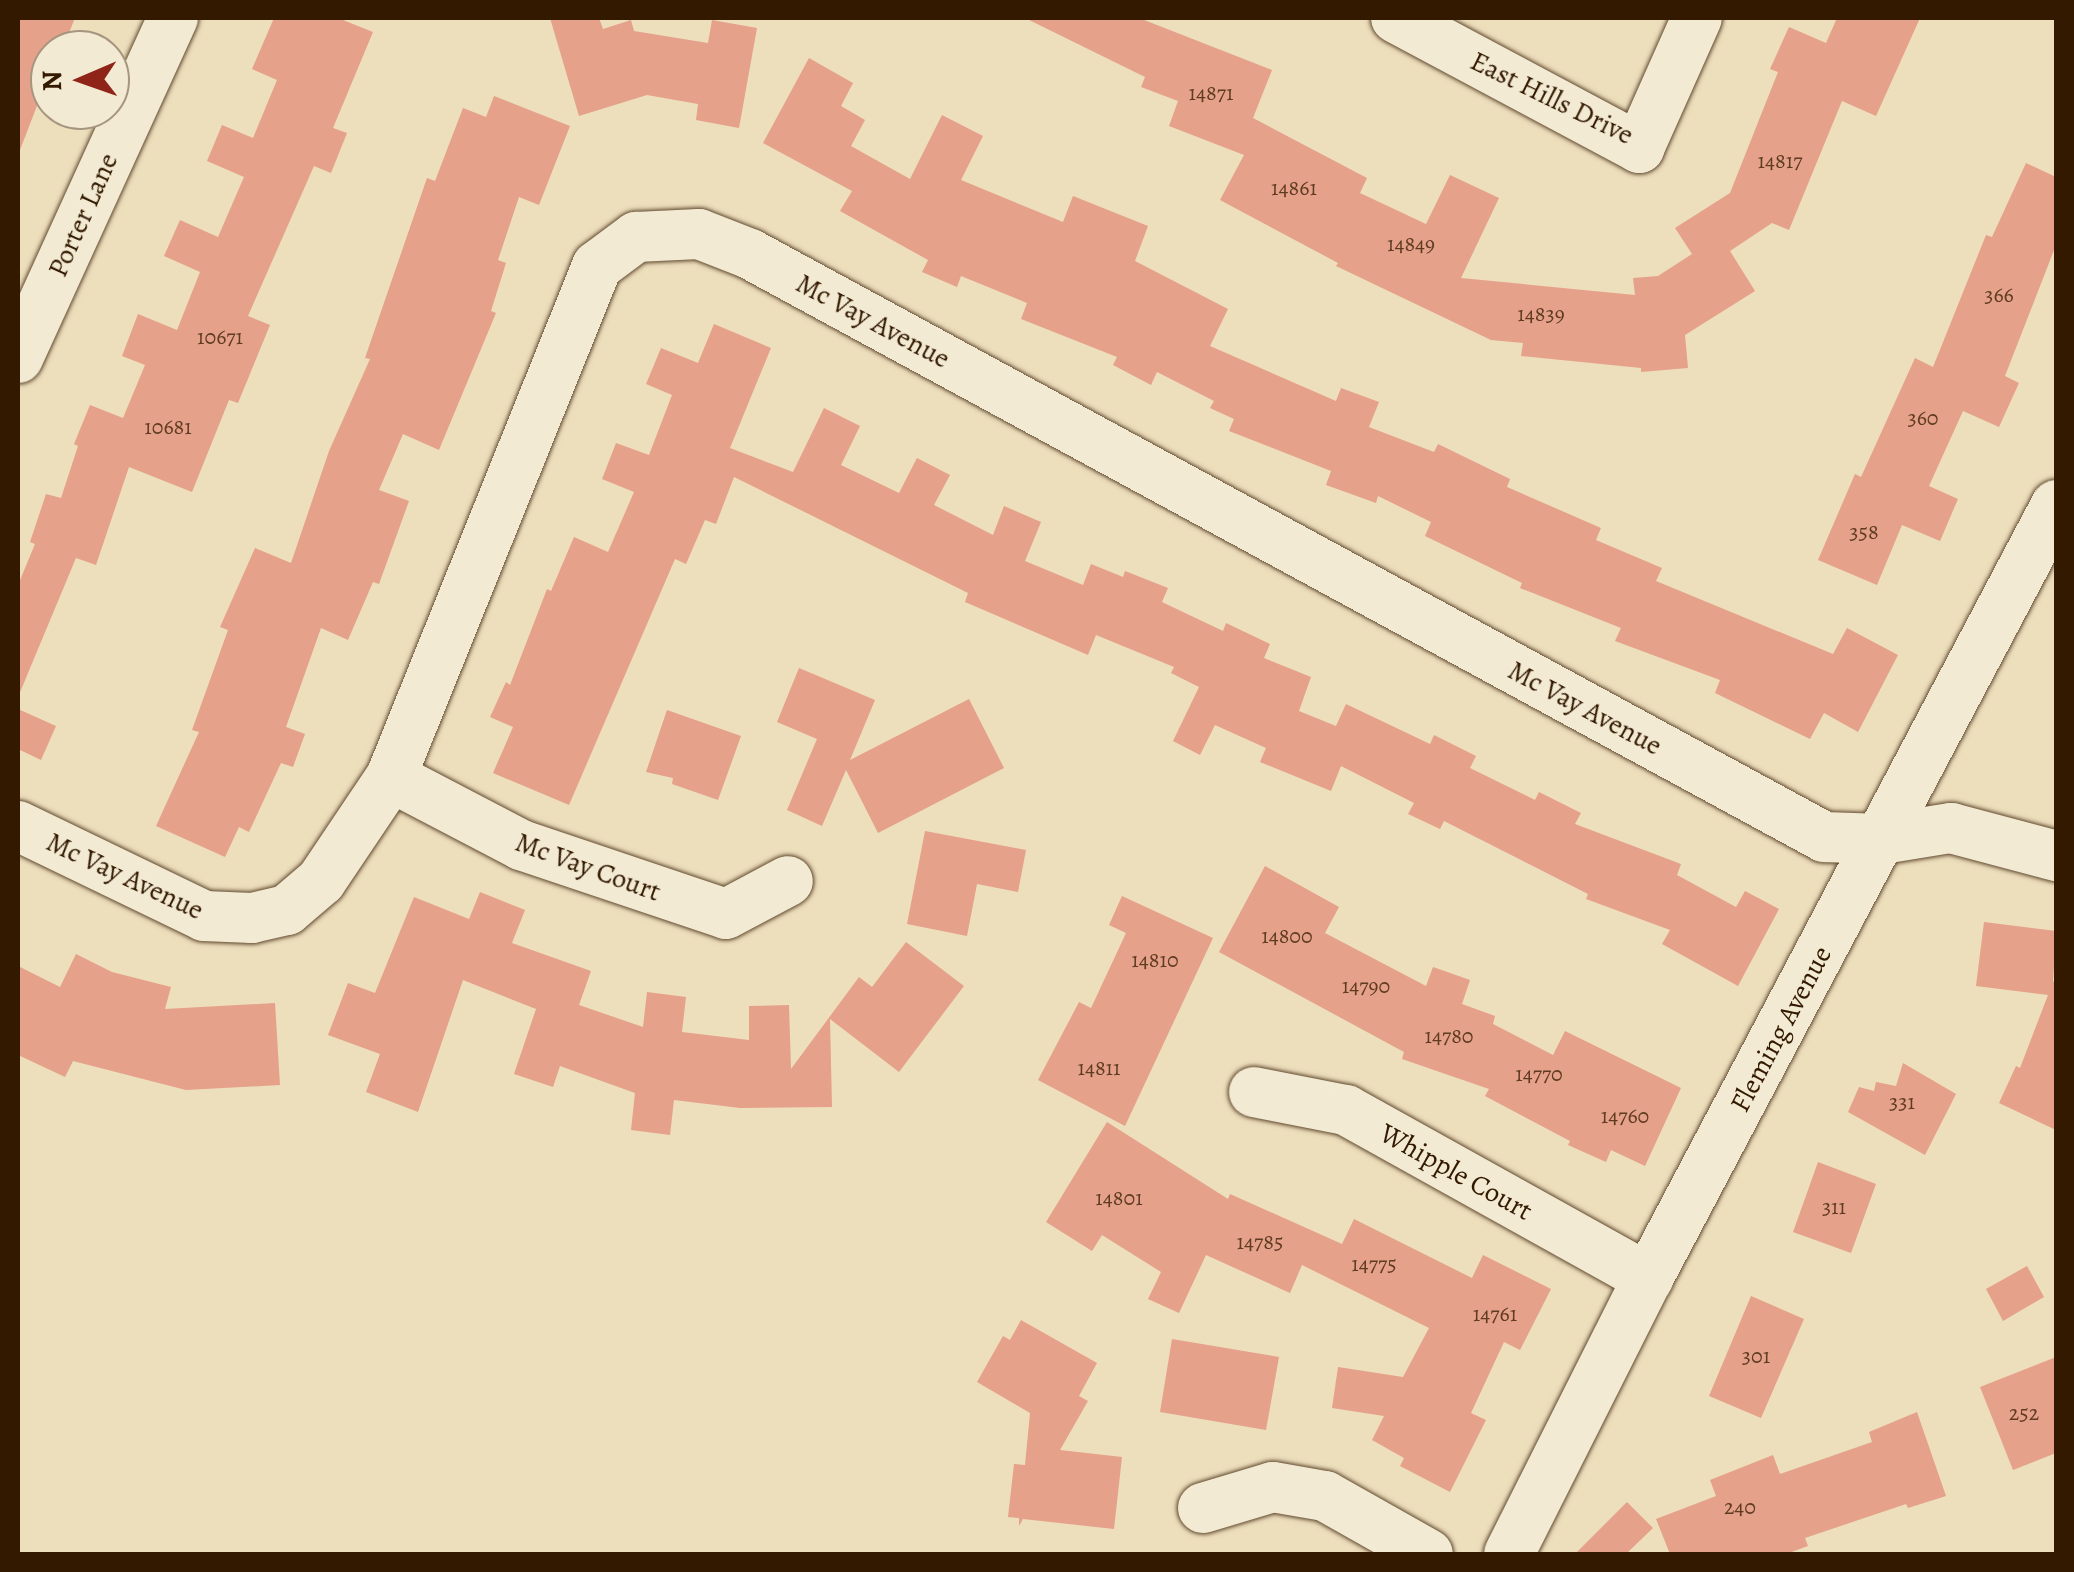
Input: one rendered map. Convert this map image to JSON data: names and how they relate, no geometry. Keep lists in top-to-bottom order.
{
  "streets": {
    "street": [
      "East Hills Drive",
      "Porter Lane",
      "Mc Vay Avenue",
      "Mc Vay Court",
      "Fleming Avenue",
      "Whipple Court"
    ]
  },
  "crossings": [
    ["Mc Vay Avenue", "Mc Vay Court"],
    ["Mc Vay Avenue", "Fleming Avenue"],
    ["Fleming Avenue", "Whipple Court"]
  ],
  "house_numbers": [
    "14871",
    "14817",
    "14861",
    "14849",
    "366",
    "14839",
    "10671",
    "360",
    "10681",
    "358",
    "14800",
    "14810",
    "14790",
    "14780",
    "14811",
    "14770",
    "331",
    "14760",
    "14801",
    "311",
    "14785",
    "14775",
    "14761",
    "301",
    "252",
    "240"
  ],
  "north": "left"
}
